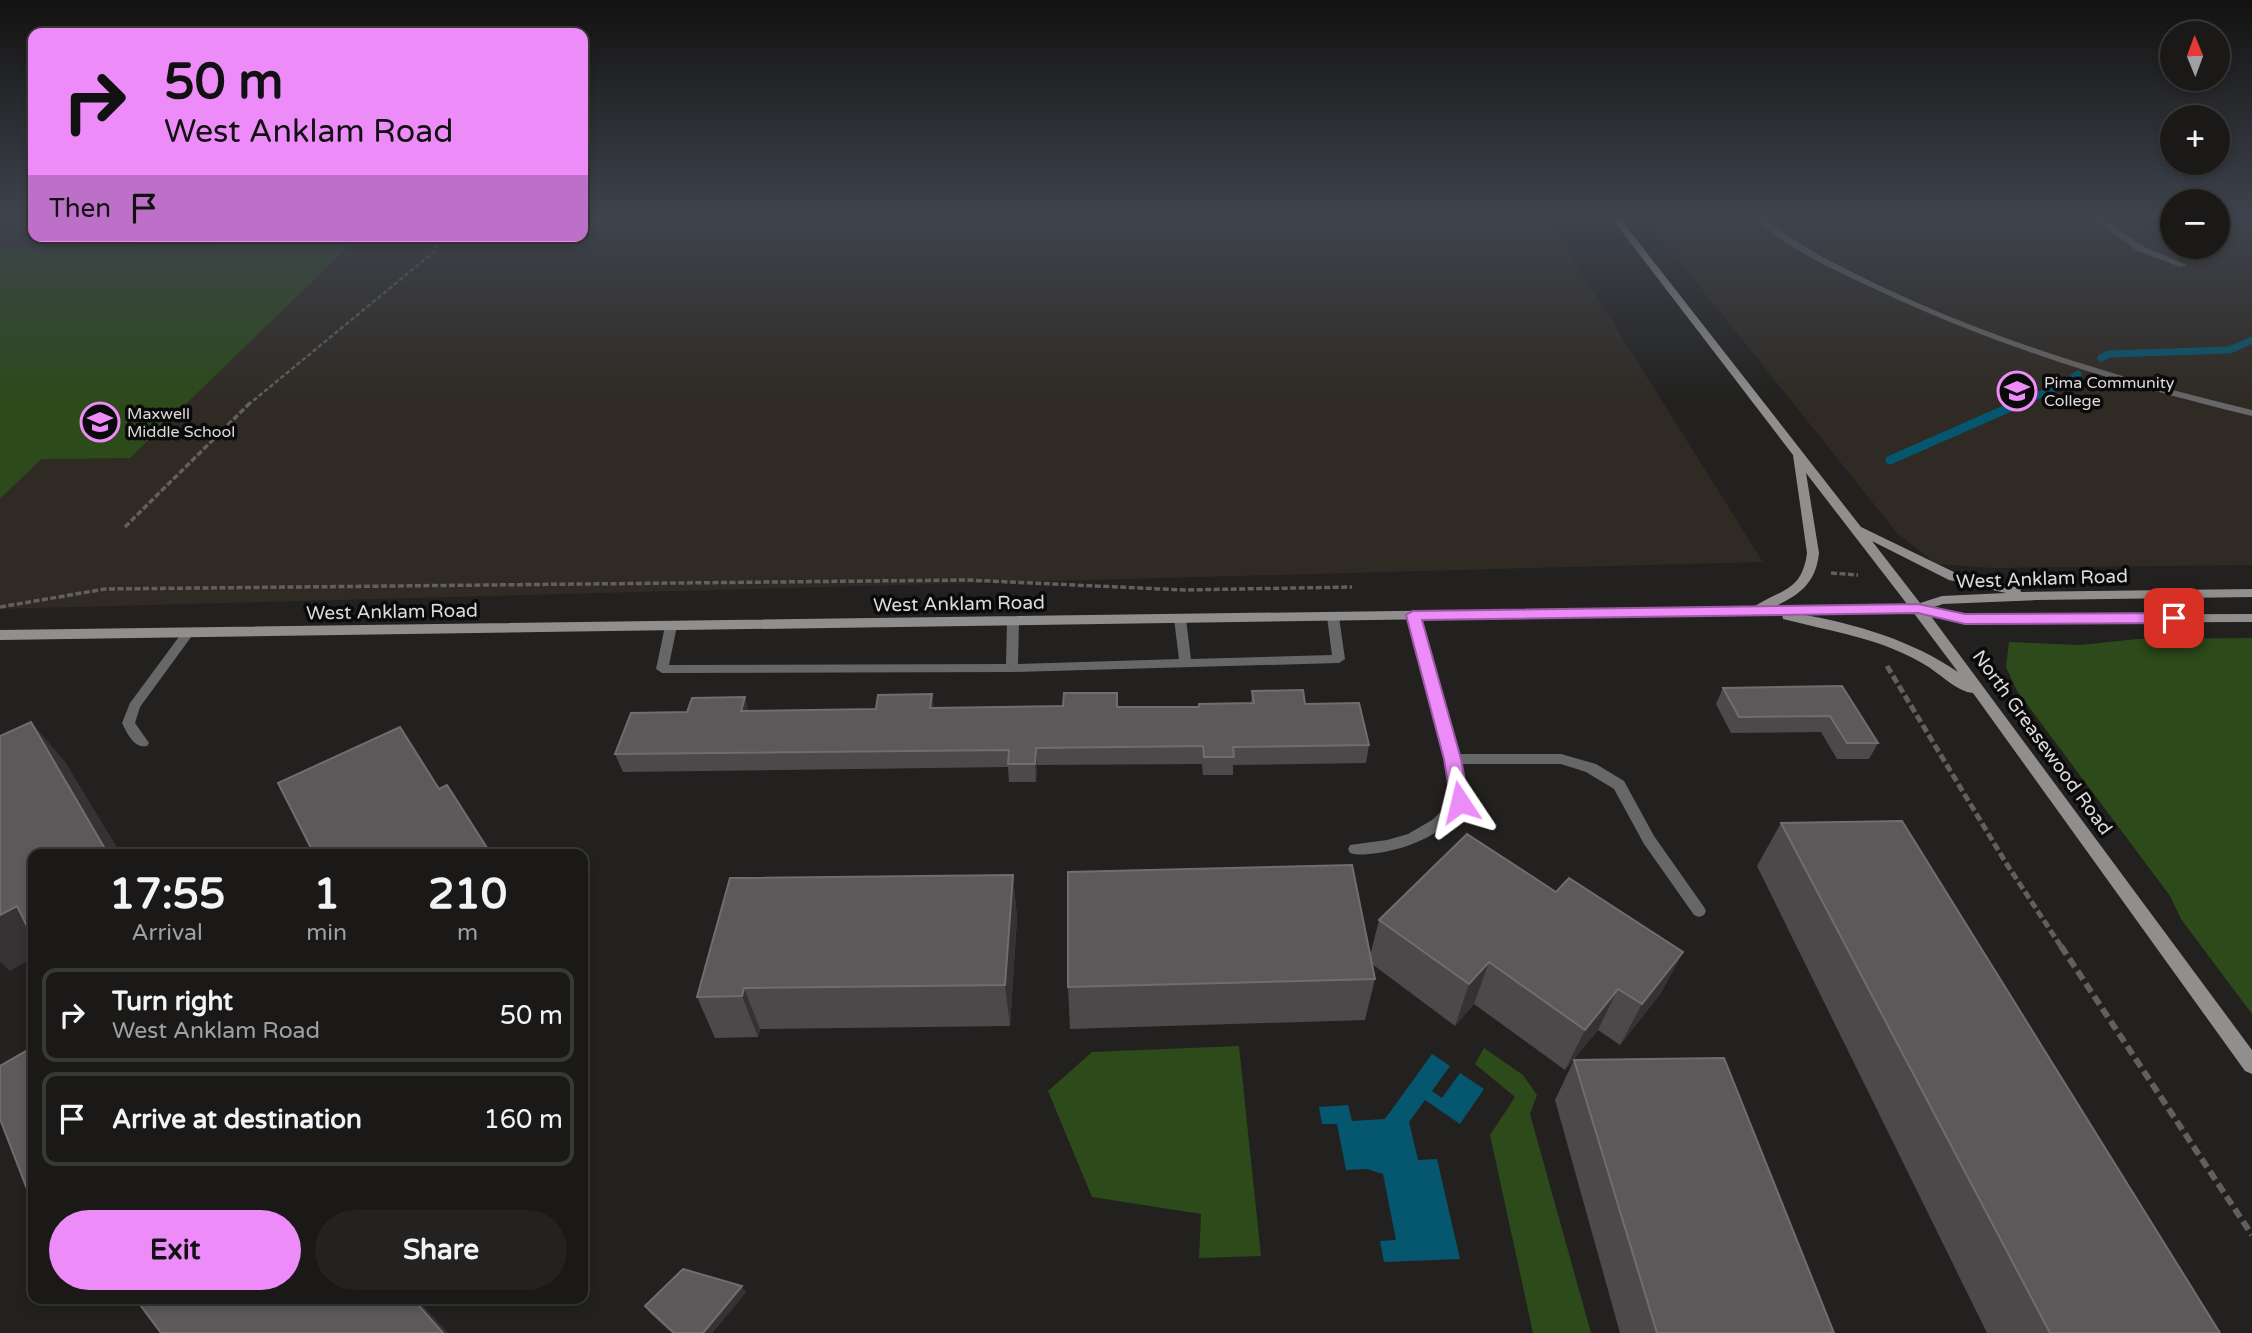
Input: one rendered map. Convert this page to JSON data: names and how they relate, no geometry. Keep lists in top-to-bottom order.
{
  "streets": {
    "main road": ["West Anklam Road", "North Greasewood Road"]
  },
  "crossings": [
    ["West Anklam Road", "North Greasewood Road"]
  ],
  "places": {
    "school or university": ["Pima Community College", "Maxwell Middle School"]
  },
  "north": "top",
  "page": {
    "map_buttons": ["+", "−"],
    "turn": ["50 m", "West Anklam Road"],
    "then": "Then",
    "eta": [
      "17:55",
      "Arrival",
      "1",
      "min",
      "210",
      "m"
    ],
    "list": [
      {
        "name": "Turn right",
        "note": "West Anklam Road",
        "value": "50 m"
      },
      {
        "name": "Arrive at destination",
        "value": "160 m"
      }
    ],
    "buttons": ["Exit", "Share"]
  }
}
